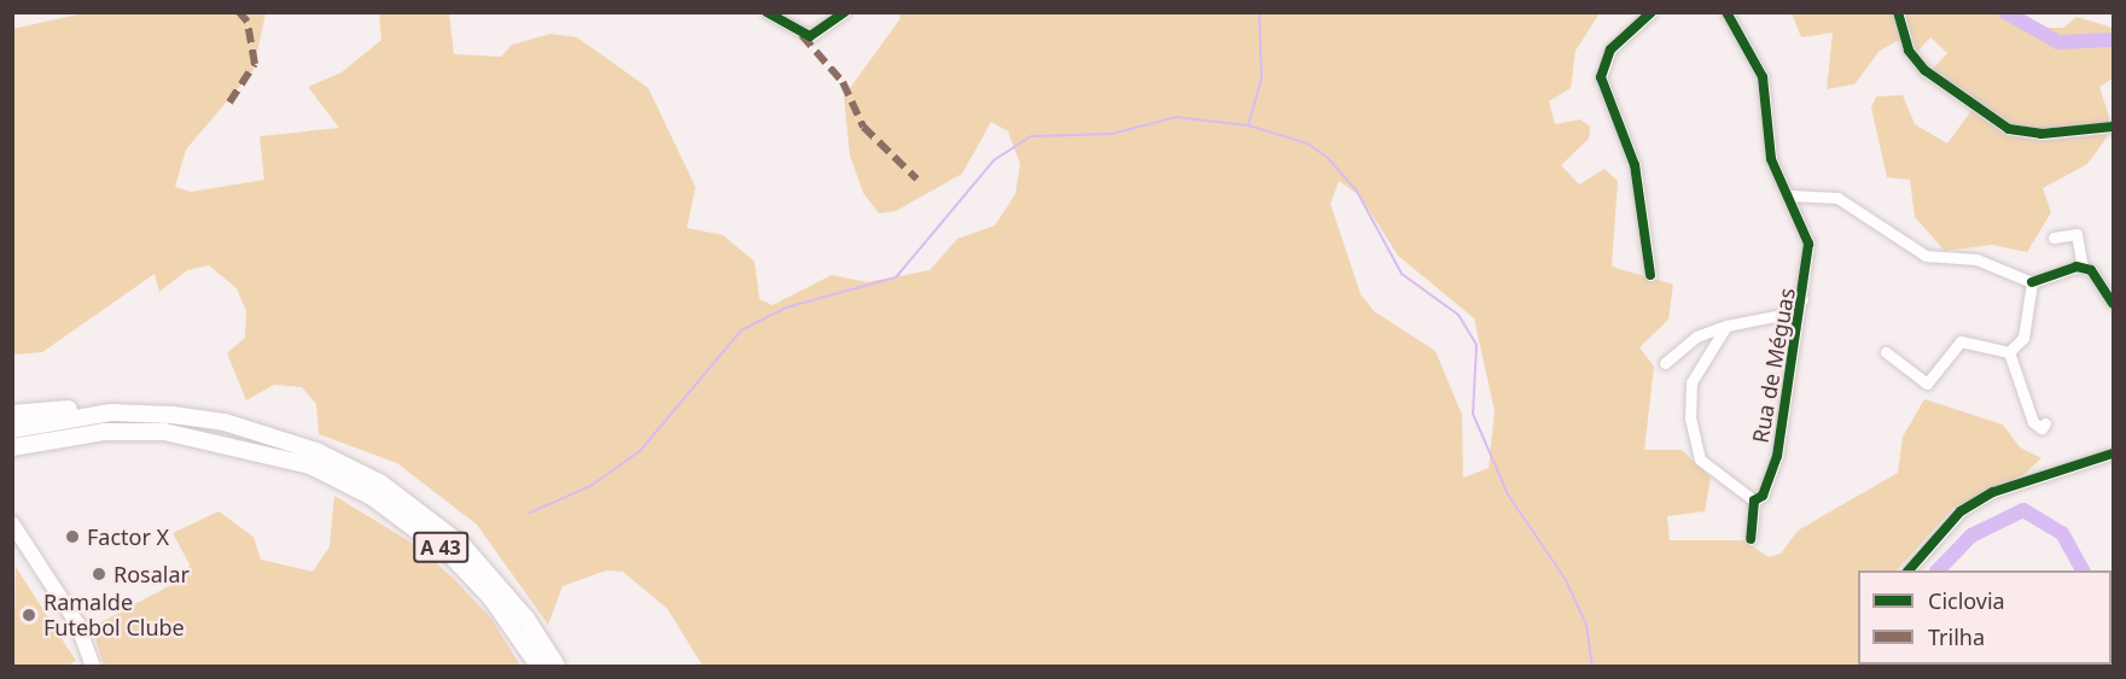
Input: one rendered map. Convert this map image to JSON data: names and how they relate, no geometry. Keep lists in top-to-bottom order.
{
  "streets": {
    "highway": ["A 43"],
    "street": ["Rua de Méguas"]
  },
  "places": ["Factor X", "Rosalar", "Ramalde Futebol Clube"],
  "legend": ["Ciclovia", "Trilha"]
}
